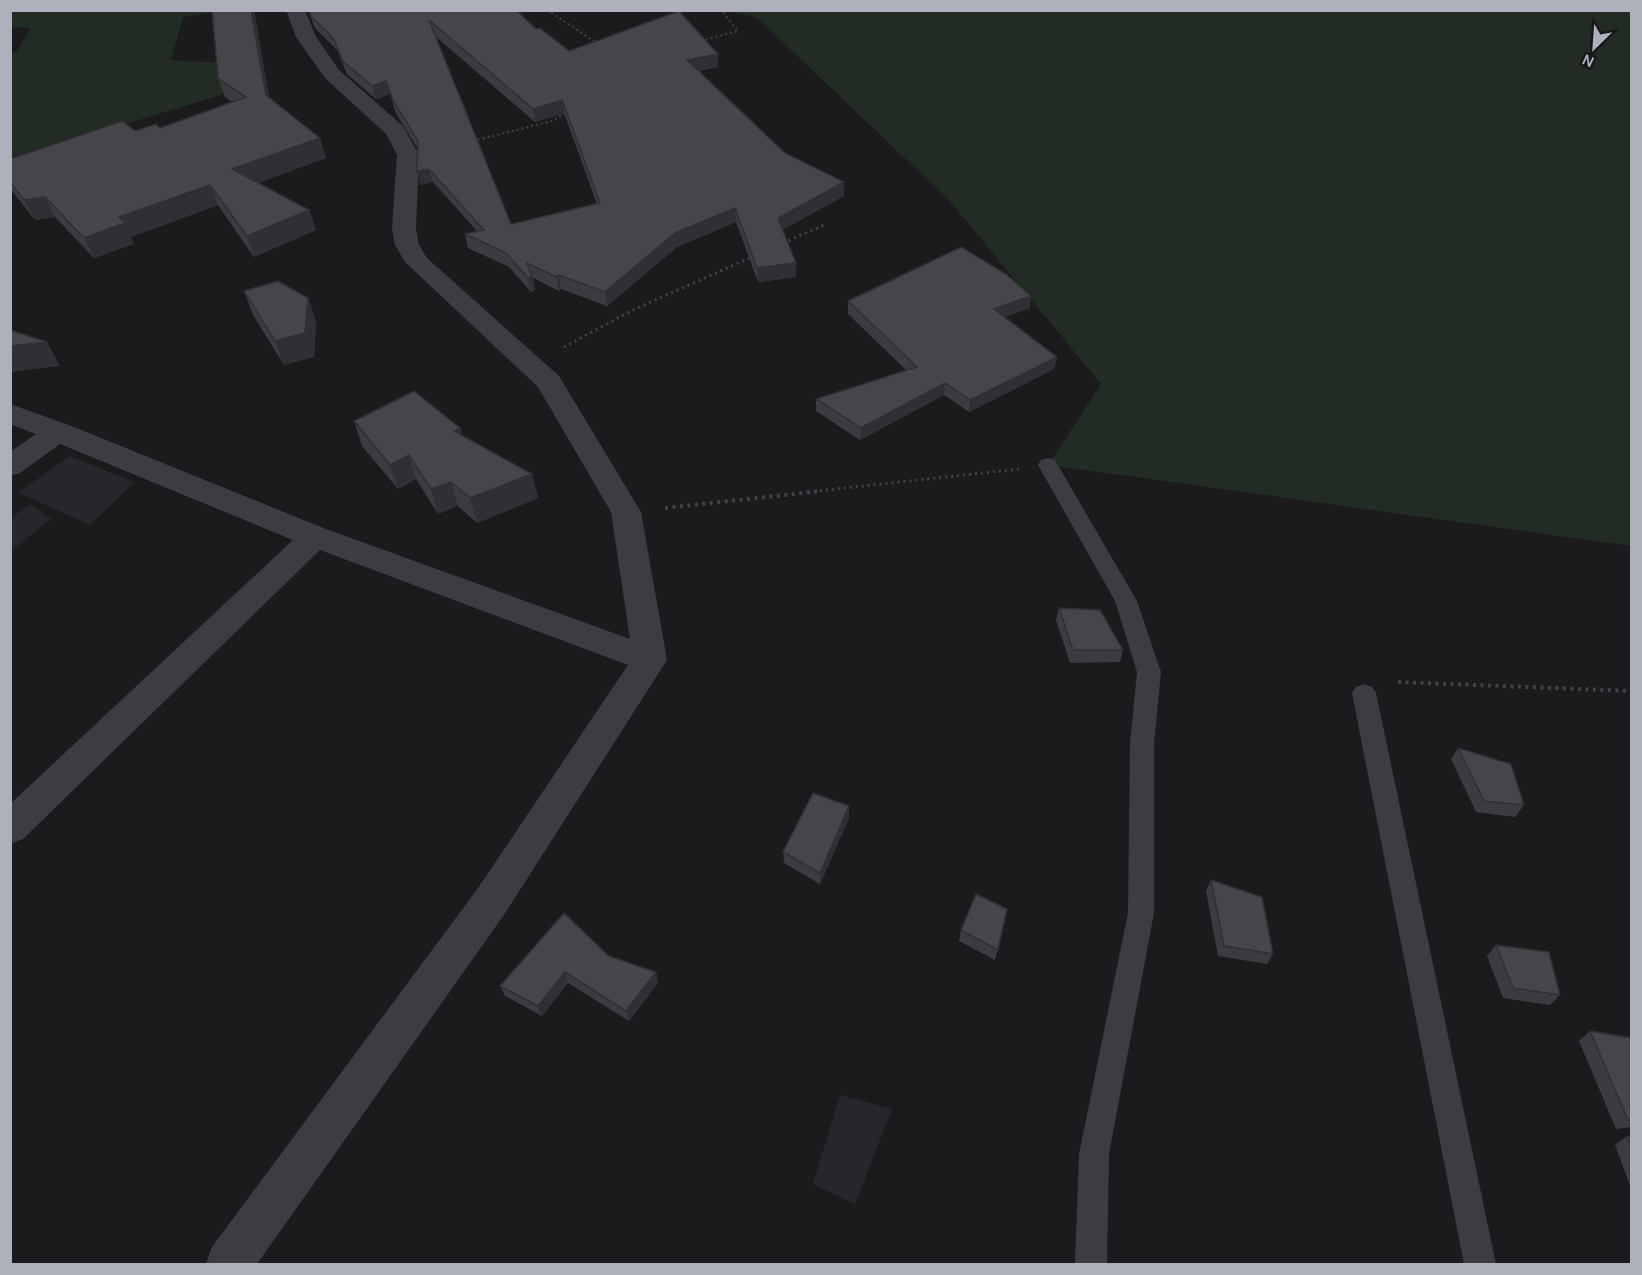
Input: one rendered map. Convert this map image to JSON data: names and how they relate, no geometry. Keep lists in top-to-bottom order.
{
  "north": "bottom left"
}
